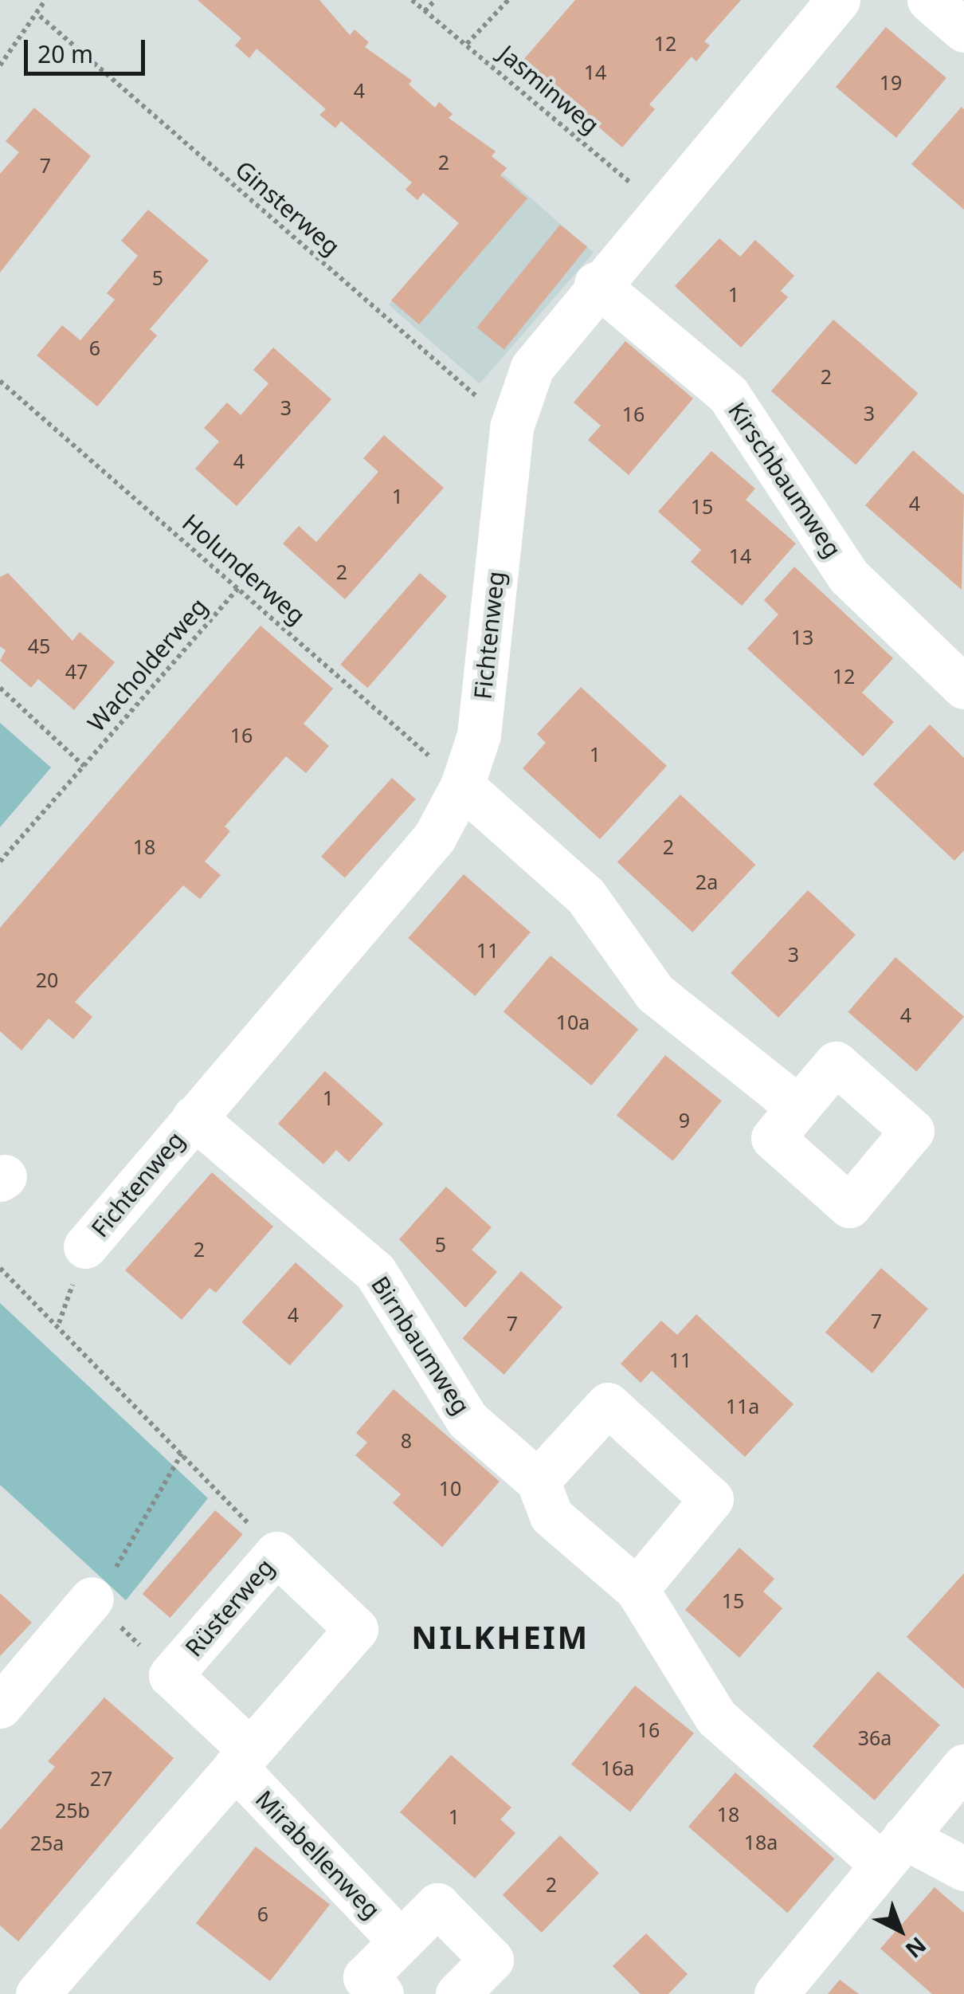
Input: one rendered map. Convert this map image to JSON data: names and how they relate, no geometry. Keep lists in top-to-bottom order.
{
  "streets": {
    "street": [
      "Kirschbaumweg",
      "Fichtenweg",
      "Birnbaumweg",
      "Rüsterweg",
      "Mirabellenweg"
    ],
    "path": [
      "Jasminweg",
      "Ginsterweg",
      "Holunderweg",
      "Wacholderweg"
    ]
  },
  "crossings": [
    ["Jasminweg", "Fichtenweg"],
    ["Ginsterweg", "Fichtenweg"],
    ["Kirschbaumweg", "Fichtenweg"],
    ["Holunderweg", "Fichtenweg"],
    ["Holunderweg", "Wacholderweg"],
    ["Fichtenweg", "Birnbaumweg"],
    ["Rüsterweg", "Mirabellenweg"]
  ],
  "districts": ["NILKHEIM"],
  "house_numbers": [
    "12",
    "14",
    "19",
    "4",
    "2",
    "7",
    "5",
    "1",
    "6",
    "2",
    "3",
    "3",
    "16",
    "4",
    "1",
    "4",
    "15",
    "14",
    "2",
    "13",
    "45",
    "47",
    "12",
    "16",
    "1",
    "18",
    "2",
    "2a",
    "11",
    "3",
    "20",
    "4",
    "10a",
    "1",
    "9",
    "5",
    "2",
    "4",
    "7",
    "7",
    "11",
    "11a",
    "8",
    "10",
    "15",
    "16",
    "36a",
    "16a",
    "27",
    "25b",
    "18",
    "1",
    "18a",
    "25a",
    "2",
    "6"
  ],
  "scale_bar": "20 m",
  "north": "bottom right"
}
